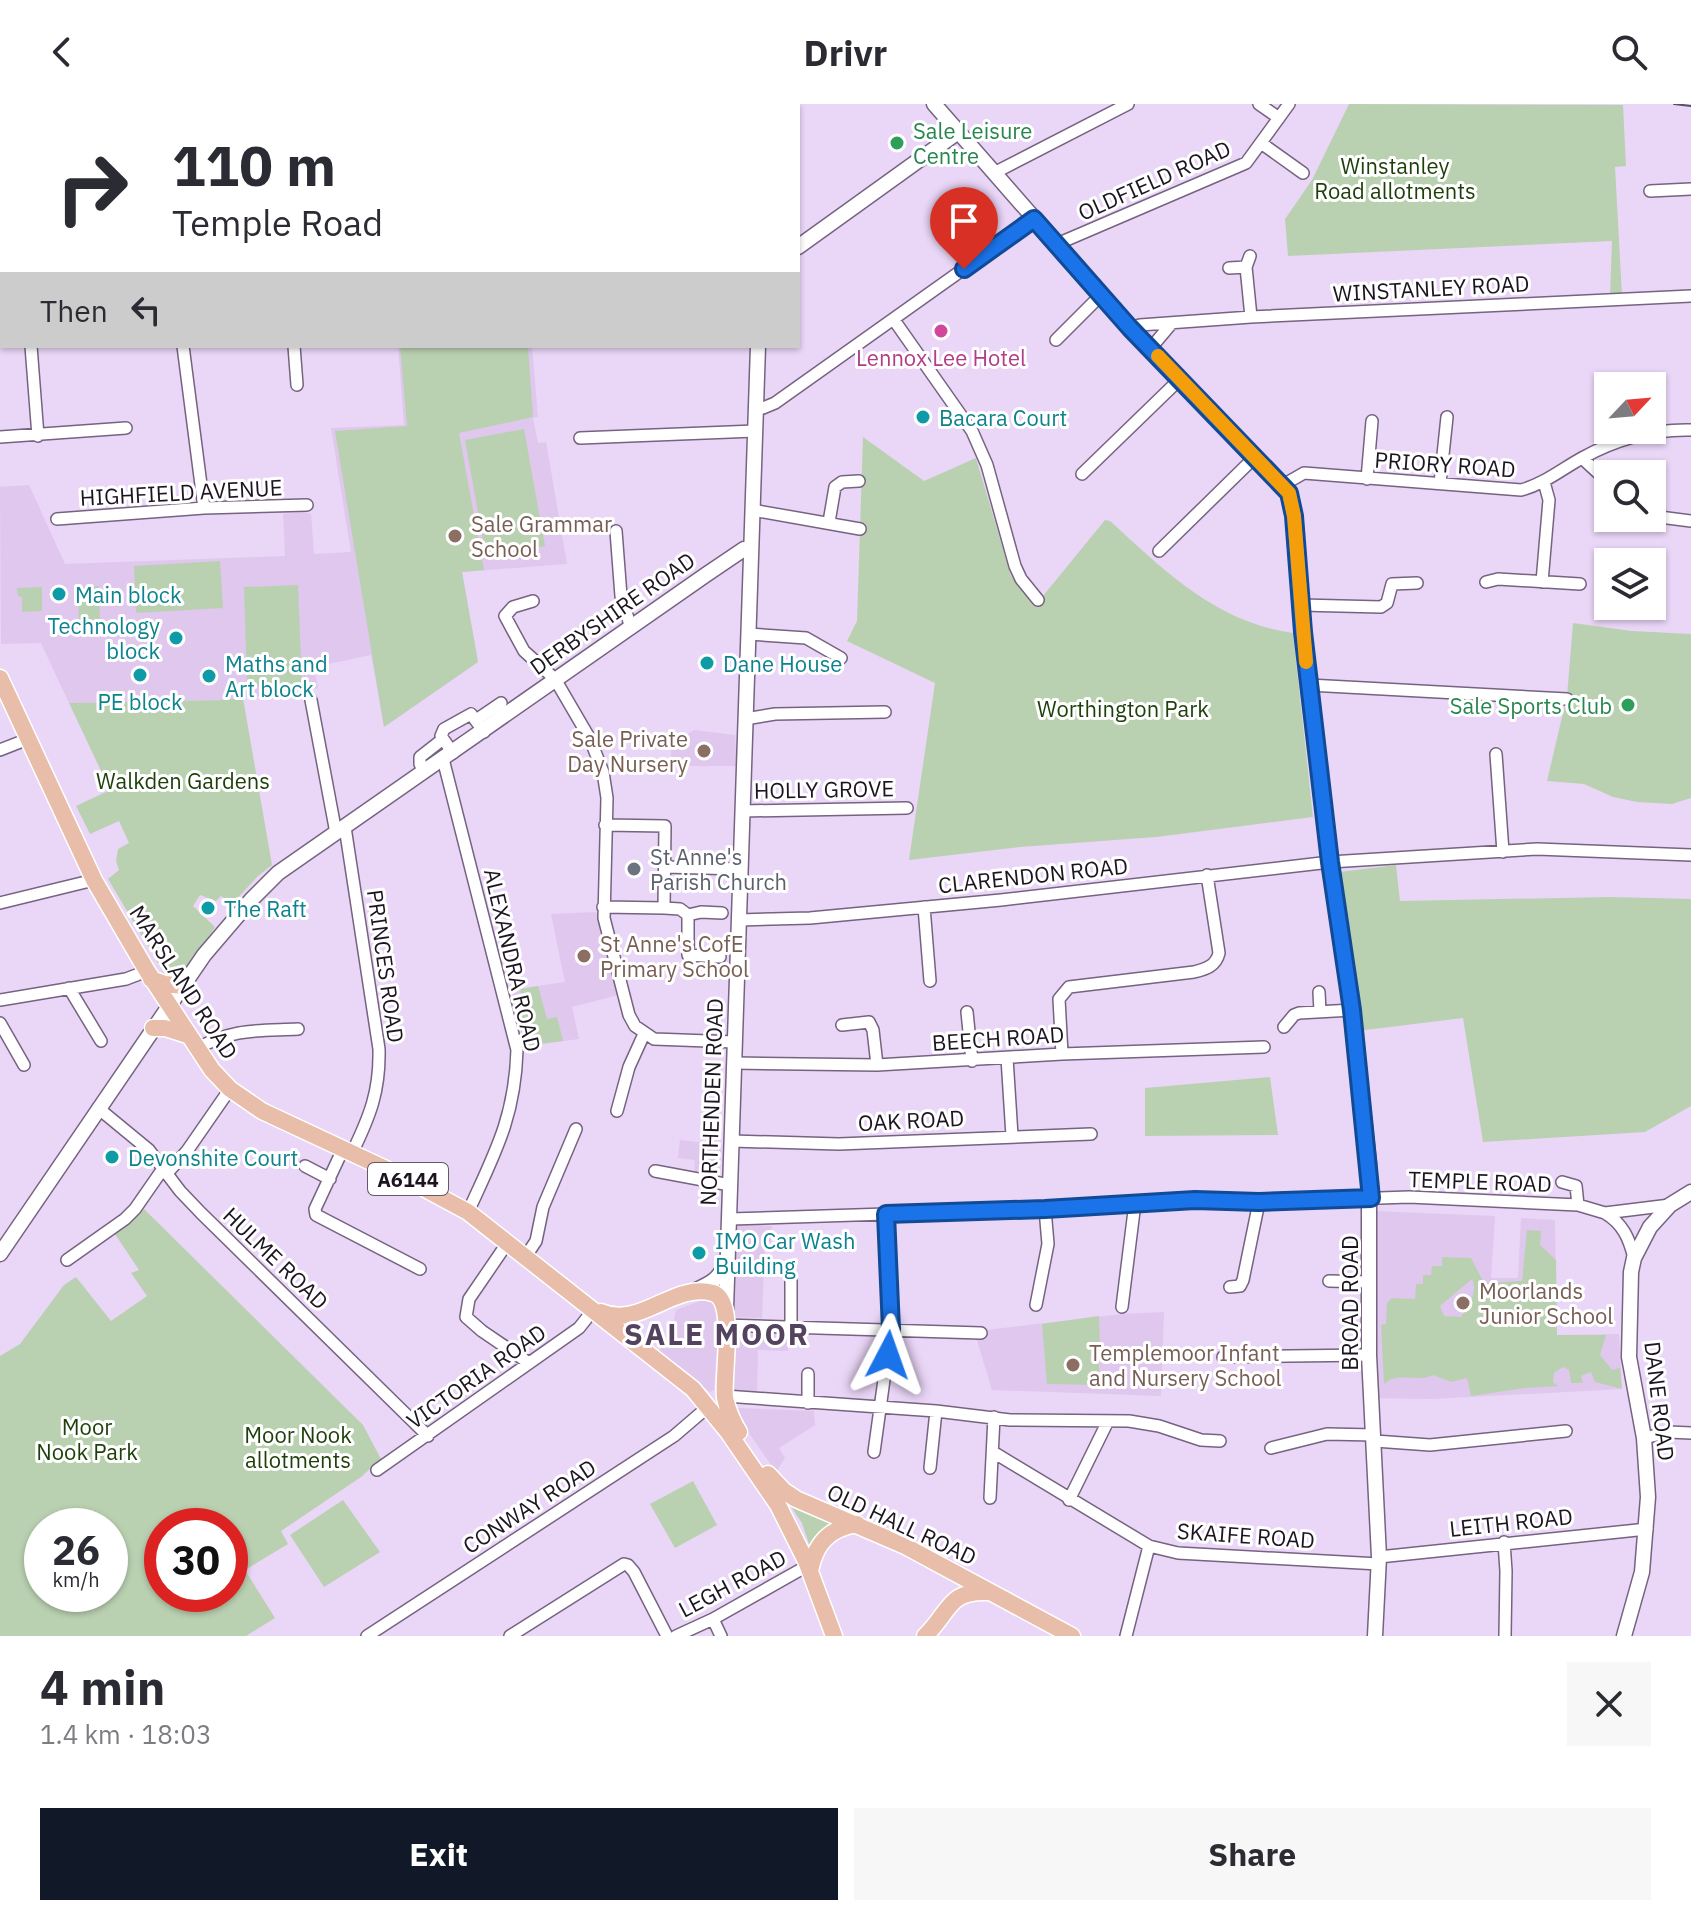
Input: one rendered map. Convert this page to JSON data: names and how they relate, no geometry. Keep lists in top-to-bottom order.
{
  "streets": {
    "main road": [
      "MARSLAND ROAD",
      "NORTHENDEN ROAD",
      "A6144",
      "OLD HALL ROAD"
    ],
    "street": [
      "OLDFIELD ROAD",
      "WINSTANLEY ROAD",
      "PRIORY ROAD",
      "HIGHFIELD AVENUE",
      "DERBYSHIRE ROAD",
      "HOLLY GROVE",
      "CLARENDON ROAD",
      "ALEXANDRA ROAD",
      "PRINCES ROAD",
      "BEECH ROAD",
      "OAK ROAD",
      "TEMPLE ROAD",
      "HULME ROAD",
      "BROAD ROAD",
      "VICTORIA ROAD",
      "DANE ROAD",
      "CONWAY ROAD",
      "LEITH ROAD",
      "SKAIFE ROAD",
      "LEGH ROAD"
    ]
  },
  "crossings": [
    ["OLDFIELD ROAD", "BROAD ROAD"],
    ["WINSTANLEY ROAD", "BROAD ROAD"],
    ["PRIORY ROAD", "BROAD ROAD"],
    ["DERBYSHIRE ROAD", "ALEXANDRA ROAD"],
    ["DERBYSHIRE ROAD", "PRINCES ROAD"],
    ["DERBYSHIRE ROAD", "MARSLAND ROAD"],
    ["DERBYSHIRE ROAD", "NORTHENDEN ROAD"],
    ["DERBYSHIRE ROAD", "HULME ROAD"],
    ["HOLLY GROVE", "NORTHENDEN ROAD"],
    ["CLARENDON ROAD", "NORTHENDEN ROAD"],
    ["CLARENDON ROAD", "BROAD ROAD"],
    ["ALEXANDRA ROAD", "MARSLAND ROAD"],
    ["PRINCES ROAD", "MARSLAND ROAD"],
    ["MARSLAND ROAD", "A6144"],
    ["MARSLAND ROAD", "VICTORIA ROAD"],
    ["MARSLAND ROAD", "CONWAY ROAD"],
    ["BEECH ROAD", "NORTHENDEN ROAD"],
    ["NORTHENDEN ROAD", "OAK ROAD"],
    ["NORTHENDEN ROAD", "TEMPLE ROAD"],
    ["NORTHENDEN ROAD", "OLD HALL ROAD"],
    ["A6144", "CONWAY ROAD"],
    ["A6144", "LEGH ROAD"],
    ["TEMPLE ROAD", "BROAD ROAD"],
    ["TEMPLE ROAD", "DANE ROAD"],
    ["HULME ROAD", "VICTORIA ROAD"],
    ["BROAD ROAD", "LEITH ROAD"],
    ["BROAD ROAD", "SKAIFE ROAD"],
    ["DANE ROAD", "LEITH ROAD"],
    ["LEITH ROAD", "SKAIFE ROAD"]
  ],
  "districts": ["SALE MOOR"],
  "parks": [
    "Winstanley Road allotments",
    "Worthington Park",
    "Walkden Gardens",
    "Moor Nook Park",
    "Moor Nook allotments"
  ],
  "places": [
    "Sale Leisure Centre",
    "Lennox Lee Hotel",
    "Bacara Court",
    "Sale Grammar School",
    "Main block",
    "Technology block",
    "Dane House",
    "PE block",
    "Maths and Art block",
    "Sale Sports Club",
    "Sale Private Day Nursery",
    "St Anne's Parish Church",
    "The Raft",
    "St Anne's CofE Primary School",
    "Devonshite Court",
    "IMO Car Wash Building",
    "Moorlands Junior School",
    "Templemoor Infant and Nursery School"
  ],
  "north": "top right",
  "page": {
    "header": "Drivr",
    "turn": ["110 m", "Temple Road"],
    "then": "Then",
    "speed": "26 km/h",
    "limit": "30",
    "heading": ["4 min", "1.4 km · 18:03"],
    "buttons": ["Exit", "Share"]
  }
}
